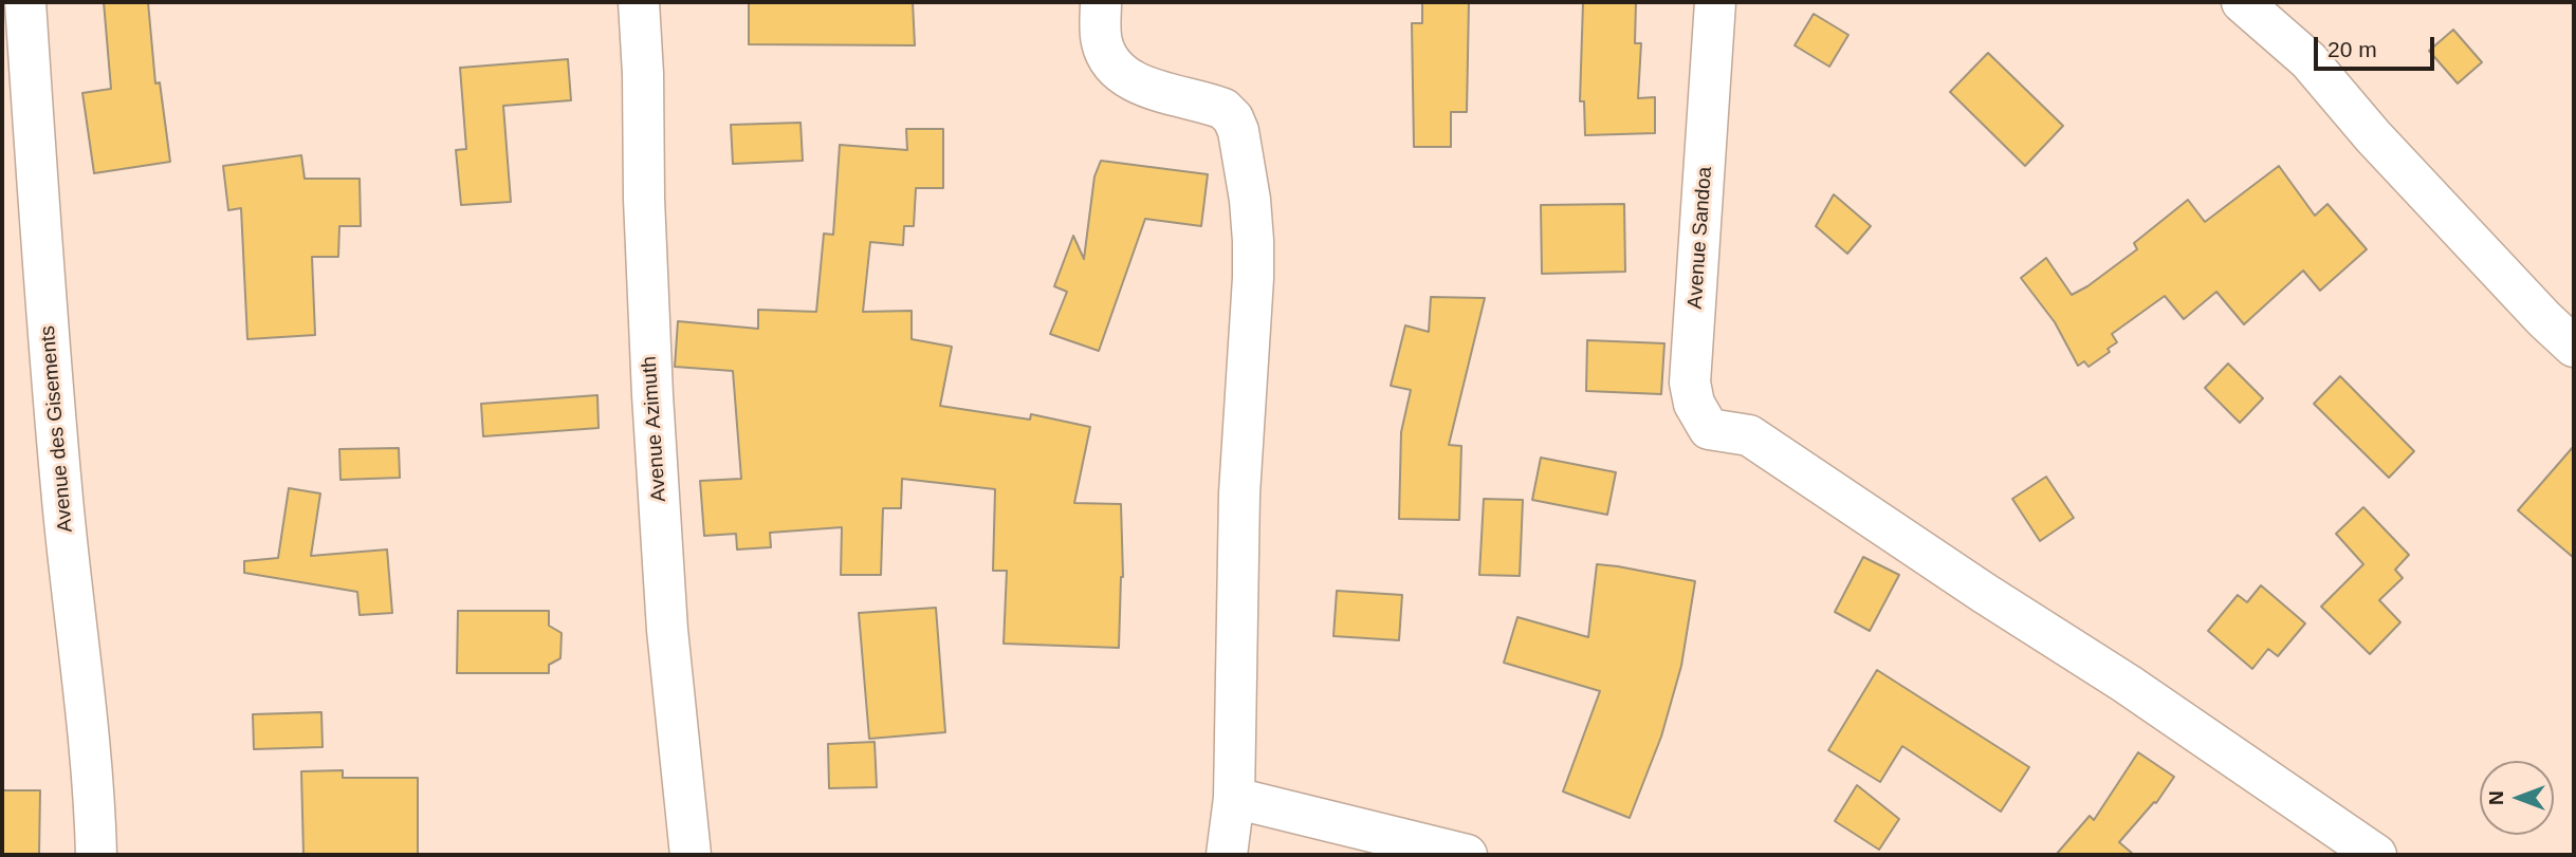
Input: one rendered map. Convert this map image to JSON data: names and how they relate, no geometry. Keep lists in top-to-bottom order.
{
  "streets": {
    "street": ["Avenue Sandoa", "Avenue des Gisements", "Avenue Azimuth"]
  },
  "scale_bar": "20 m",
  "north": "left"
}
